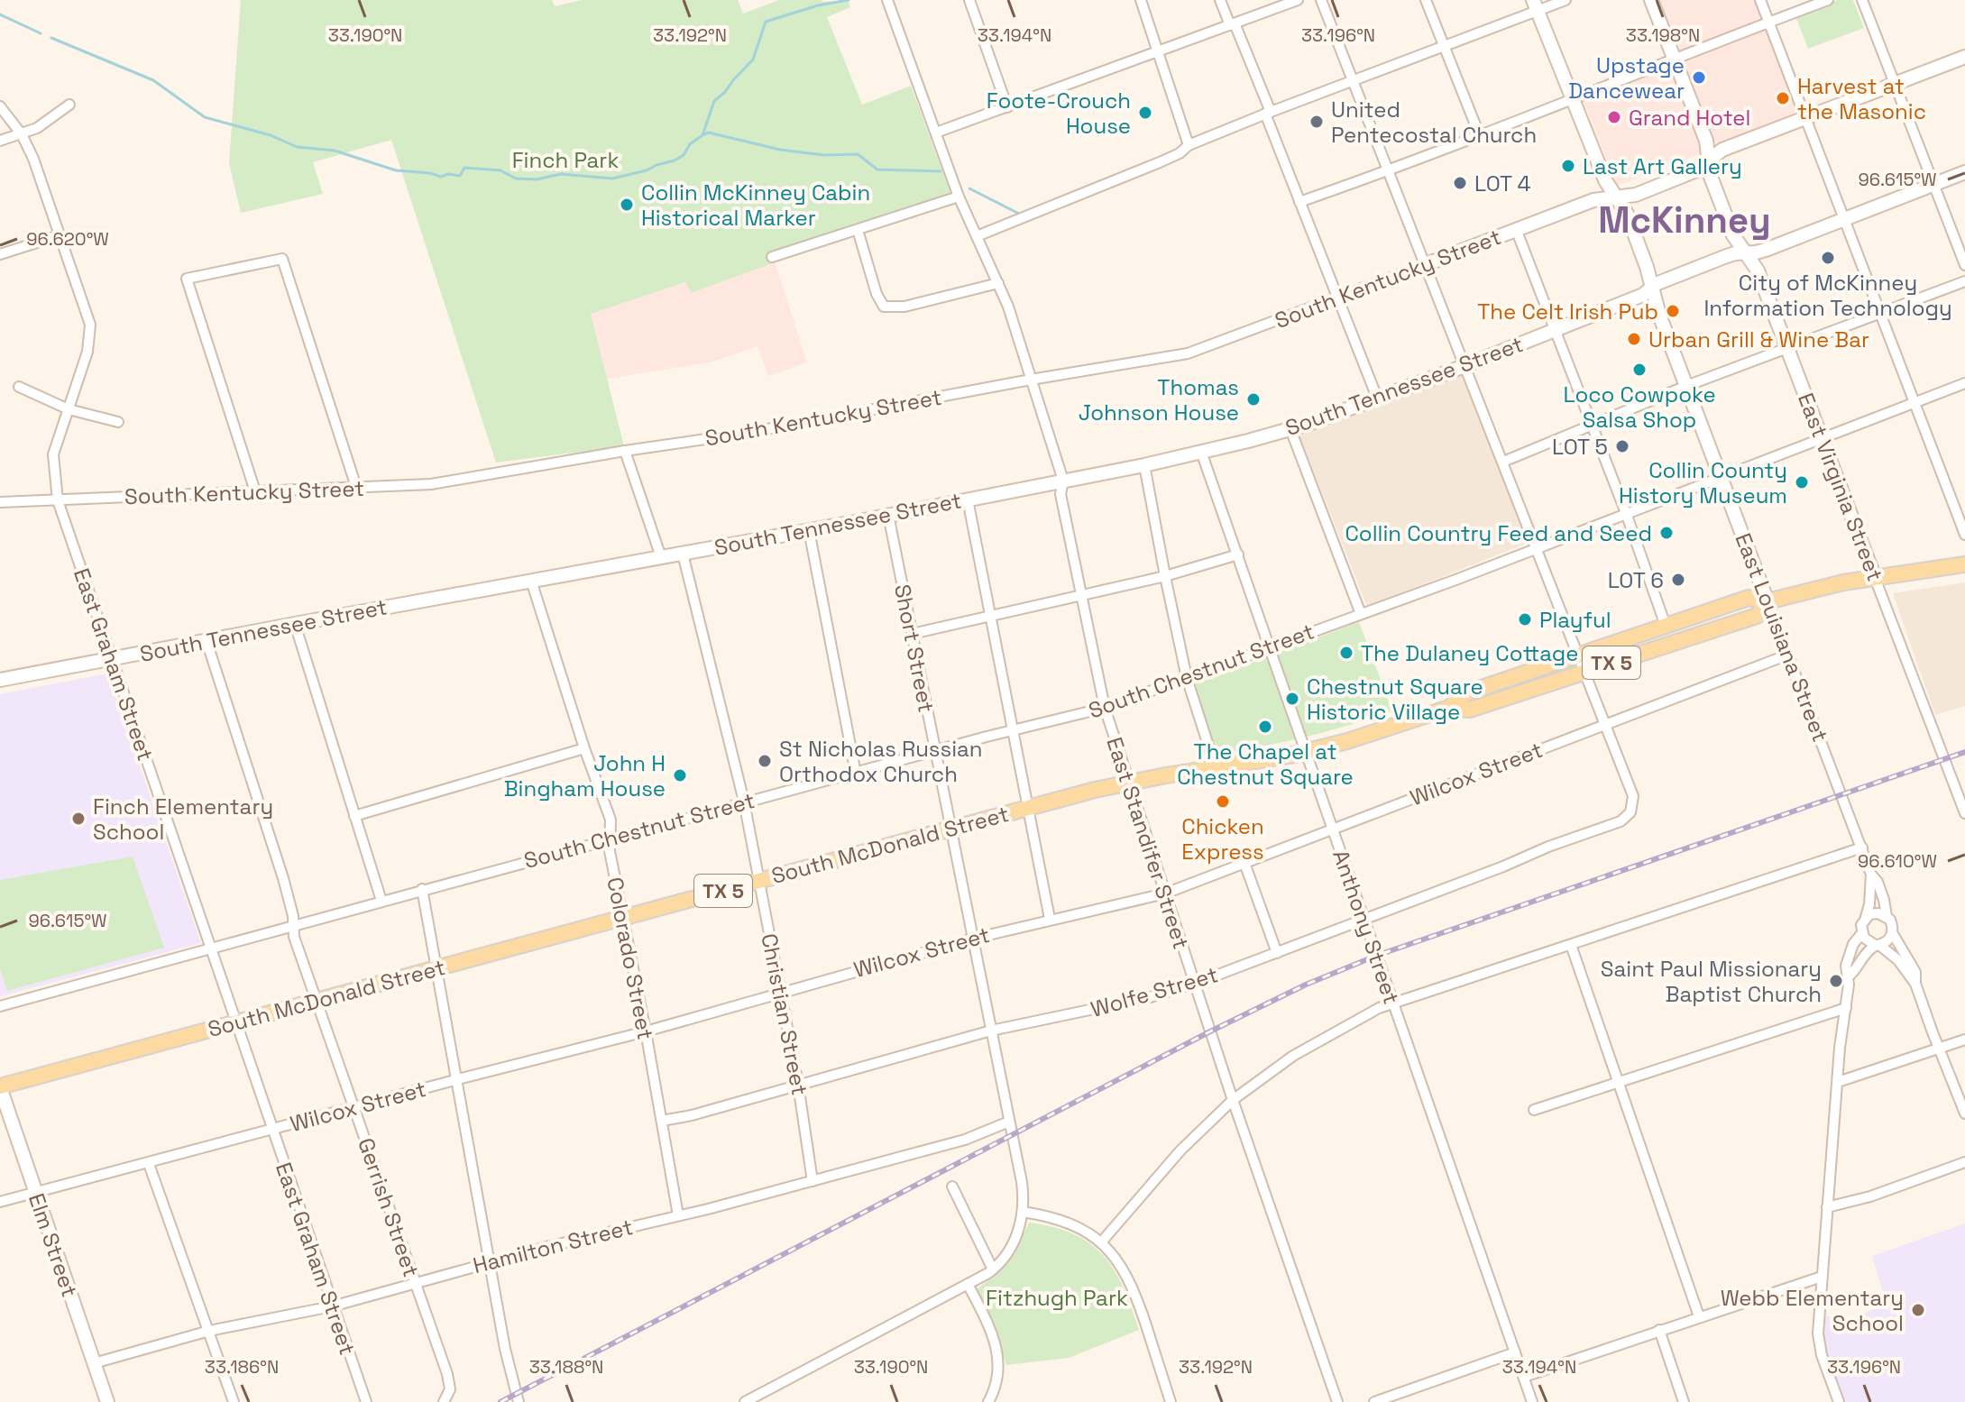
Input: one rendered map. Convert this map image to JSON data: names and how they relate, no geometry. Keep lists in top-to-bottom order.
{
  "streets": {
    "main road": ["TX 5", "South McDonald Street"],
    "street": [
      "South Kentucky Street",
      "South Tennessee Street",
      "East Virginia Street",
      "East Louisiana Street",
      "Short Street",
      "East Graham Street",
      "South Chestnut Street",
      "Wilcox Street",
      "East Standifer Street",
      "Anthony Street",
      "Colorado Street",
      "Wolfe Street",
      "Christian Street",
      "Gerrish Street",
      "Elm Street",
      "Hamilton Street"
    ]
  },
  "crossings": [
    ["South Kentucky Street", "East Virginia Street"],
    ["South Kentucky Street", "East Louisiana Street"],
    ["South Kentucky Street", "East Graham Street"],
    ["South Kentucky Street", "East Standifer Street"],
    ["South Tennessee Street", "East Virginia Street"],
    ["South Tennessee Street", "East Louisiana Street"],
    ["South Tennessee Street", "Short Street"],
    ["South Tennessee Street", "East Graham Street"],
    ["South Tennessee Street", "East Standifer Street"],
    ["South Tennessee Street", "Anthony Street"],
    ["South Tennessee Street", "Colorado Street"],
    ["South Tennessee Street", "Christian Street"],
    ["South Tennessee Street", "Gerrish Street"],
    ["East Virginia Street", "TX 5"],
    ["East Virginia Street", "South Chestnut Street"],
    ["East Louisiana Street", "TX 5"],
    ["East Louisiana Street", "South Chestnut Street"],
    ["East Louisiana Street", "Wilcox Street"],
    ["East Louisiana Street", "South McDonald Street"],
    ["Short Street", "South Chestnut Street"],
    ["Short Street", "Wilcox Street"],
    ["Short Street", "South McDonald Street"],
    ["Short Street", "Wolfe Street"],
    ["Short Street", "Hamilton Street"],
    ["TX 5", "South McDonald Street"],
    ["East Graham Street", "South Chestnut Street"],
    ["East Graham Street", "Wilcox Street"],
    ["East Graham Street", "South McDonald Street"],
    ["East Graham Street", "Hamilton Street"],
    ["South Chestnut Street", "East Standifer Street"],
    ["South Chestnut Street", "Anthony Street"],
    ["South Chestnut Street", "Colorado Street"],
    ["South Chestnut Street", "Christian Street"],
    ["South Chestnut Street", "Gerrish Street"],
    ["Wilcox Street", "East Standifer Street"],
    ["Wilcox Street", "Anthony Street"],
    ["Wilcox Street", "Colorado Street"],
    ["Wilcox Street", "Wolfe Street"],
    ["Wilcox Street", "Christian Street"],
    ["Wilcox Street", "Gerrish Street"],
    ["Wilcox Street", "Elm Street"],
    ["East Standifer Street", "South McDonald Street"],
    ["East Standifer Street", "Wolfe Street"],
    ["South McDonald Street", "Anthony Street"],
    ["South McDonald Street", "Colorado Street"],
    ["South McDonald Street", "Christian Street"],
    ["South McDonald Street", "Gerrish Street"],
    ["South McDonald Street", "Elm Street"],
    ["Anthony Street", "Wolfe Street"],
    ["Colorado Street", "Wolfe Street"],
    ["Colorado Street", "Hamilton Street"],
    ["Wolfe Street", "Christian Street"],
    ["Christian Street", "Hamilton Street"],
    ["Gerrish Street", "Hamilton Street"],
    ["Elm Street", "Hamilton Street"]
  ],
  "districts": ["McKinney"],
  "parks": ["Finch Park", "Fitzhugh Park"],
  "places": [
    "Upstage Dancewear",
    "Harvest at the Masonic",
    "Foote-Crouch House",
    "Grand Hotel",
    "United Pentecostal Church",
    "Last Art Gallery",
    "LOT 4",
    "Collin McKinney Cabin Historical Marker",
    "City of McKinney Information Technology",
    "The Celt Irish Pub",
    "Urban Grill & Wine Bar",
    "Loco Cowpoke Salsa Shop",
    "Thomas Johnson House",
    "LOT 5",
    "Collin County History Museum",
    "Collin Country Feed and Seed",
    "LOT 6",
    "Playful",
    "The Dulaney Cottage",
    "Chestnut Square Historic Village",
    "The Chapel at Chestnut Square",
    "St Nicholas Russian Orthodox Church",
    "John H Bingham House",
    "Chicken Express",
    "Finch Elementary School",
    "Saint Paul Missionary Baptist Church",
    "Webb Elementary School"
  ],
  "coordinates": [
    "33.190°N",
    "33.192°N",
    "33.194°N",
    "33.196°N",
    "33.198°N",
    "96.615°W",
    "96.620°W",
    "96.610°W",
    "33.186°N",
    "33.188°N"
  ]
}
